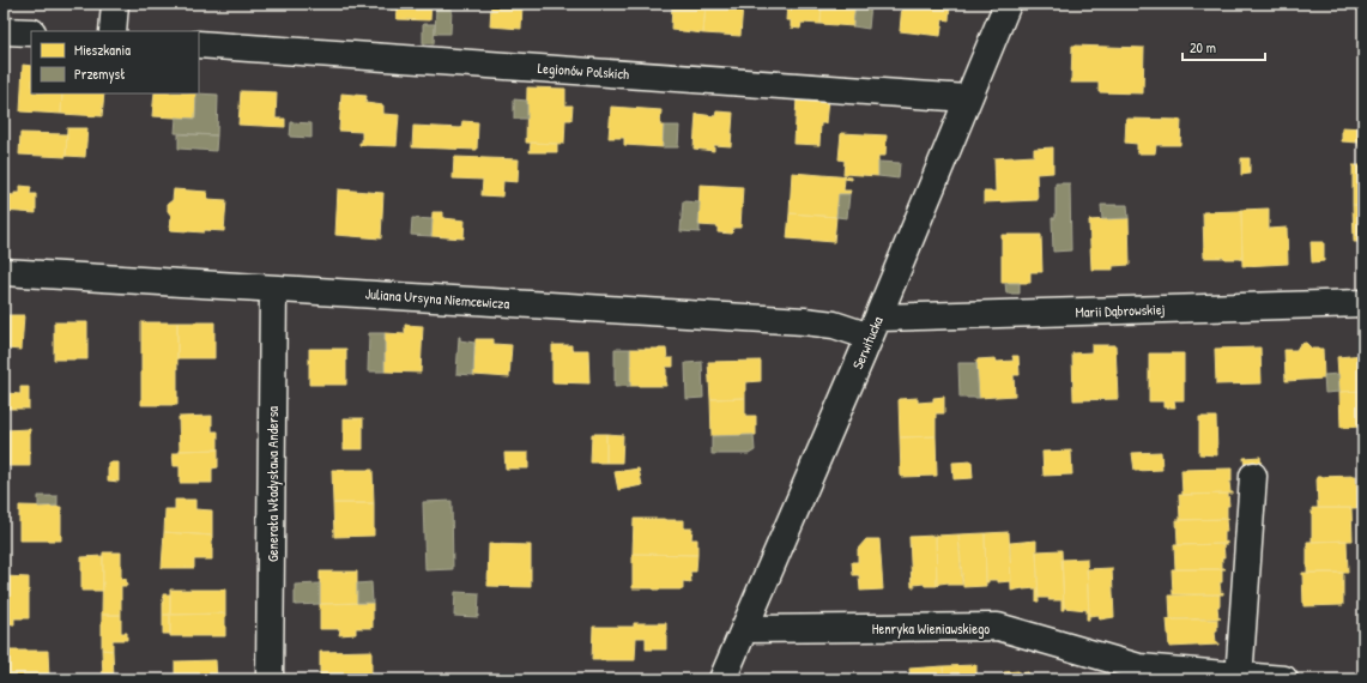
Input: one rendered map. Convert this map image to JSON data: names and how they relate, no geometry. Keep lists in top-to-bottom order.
{
  "streets": {
    "street": [
      "Legionów Polskich",
      "Juliana Ursyna Niemcewicza",
      "Marii Dąbrowskiej",
      "Serwitucka",
      "Generała Władysława Andersa",
      "Henryka Wieniawskiego"
    ]
  },
  "crossings": [
    ["Legionów Polskich", "Serwitucka"],
    ["Juliana Ursyna Niemcewicza", "Marii Dąbrowskiej"],
    ["Juliana Ursyna Niemcewicza", "Serwitucka"],
    ["Juliana Ursyna Niemcewicza", "Generała Władysława Andersa"],
    ["Marii Dąbrowskiej", "Serwitucka"],
    ["Serwitucka", "Henryka Wieniawskiego"]
  ],
  "legend": ["Mieszkania", "Przemysł"],
  "scale_bar": "20 m"
}
